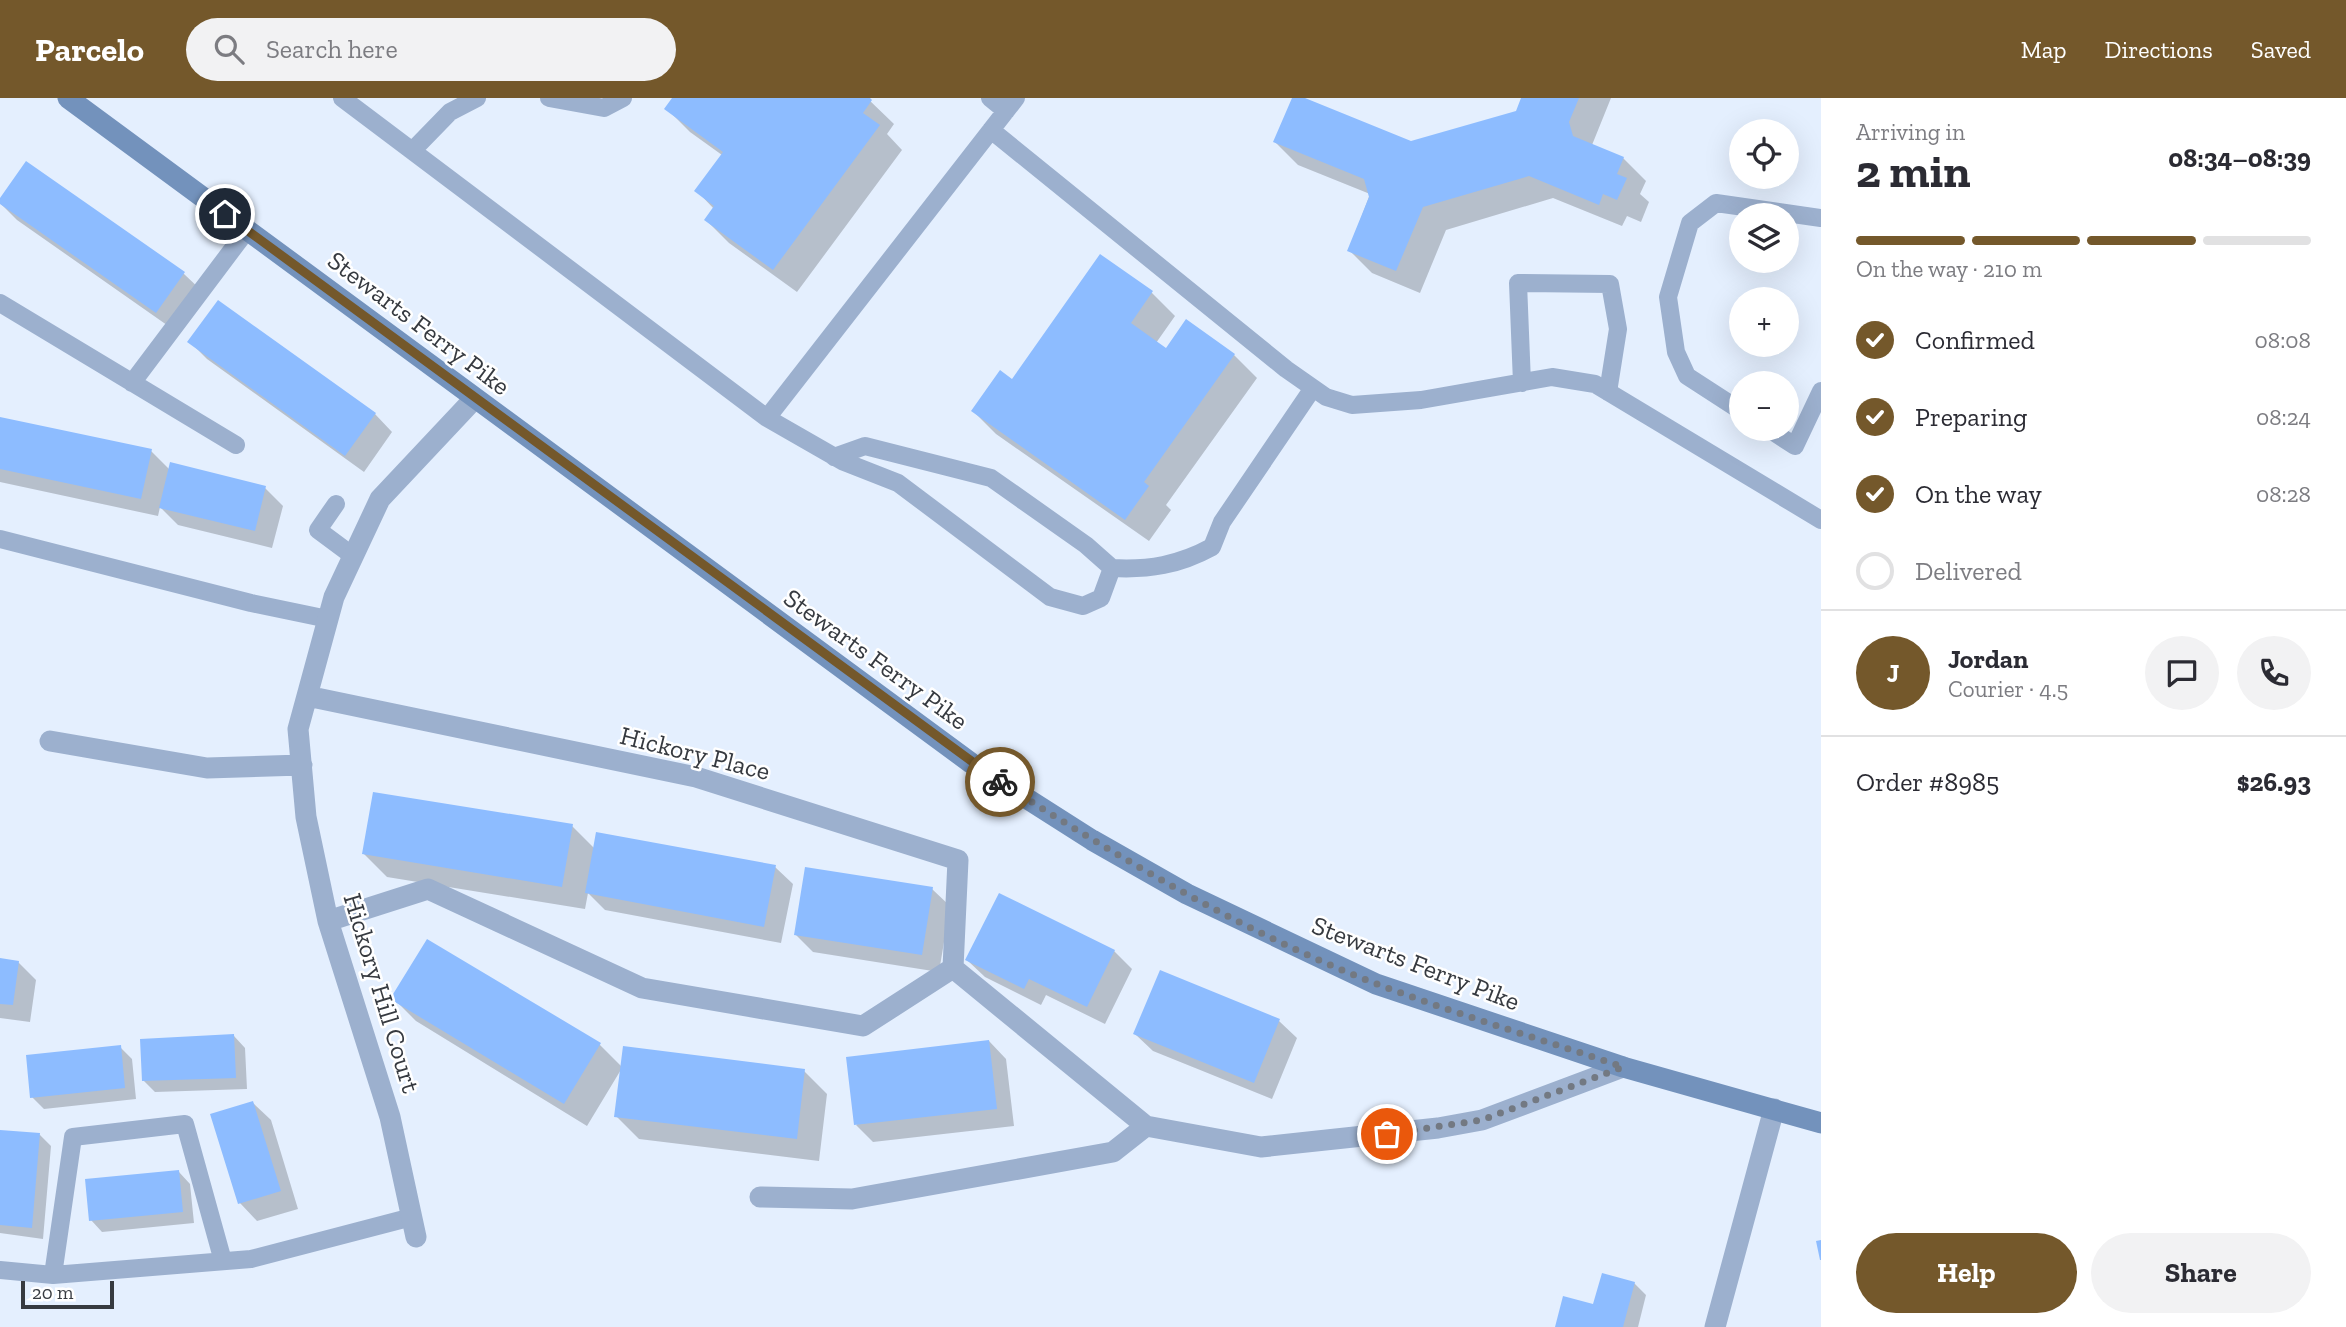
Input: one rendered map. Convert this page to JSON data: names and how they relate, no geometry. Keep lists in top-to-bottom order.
{
  "streets": {
    "main road": ["Stewarts Ferry Pike"],
    "street": ["Hickory Place", "Hickory Hill Court"]
  },
  "crossings": [
    ["Stewarts Ferry Pike", "Hickory Hill Court"],
    ["Hickory Place", "Hickory Hill Court"]
  ],
  "scale_bar": "20 m",
  "page": {
    "header": "Parcelo",
    "search": "Search here",
    "nav": ["Map", "Directions", "Saved"],
    "heading": ["2 min", "Arriving in", "08:34–08:39"],
    "panel": [
      "Jordan",
      "Courier · 4.5",
      "Order #8985",
      "$26.93"
    ],
    "map_buttons": ["+", "−"],
    "bar": "On the way · 210 m",
    "list": [
      ["Confirmed", "08:08"],
      ["Preparing", "08:24"],
      ["On the way", "08:28"],
      "Delivered"
    ],
    "round": "J",
    "buttons": ["Help", "Share"],
    "scale": "20 m"
  }
}
